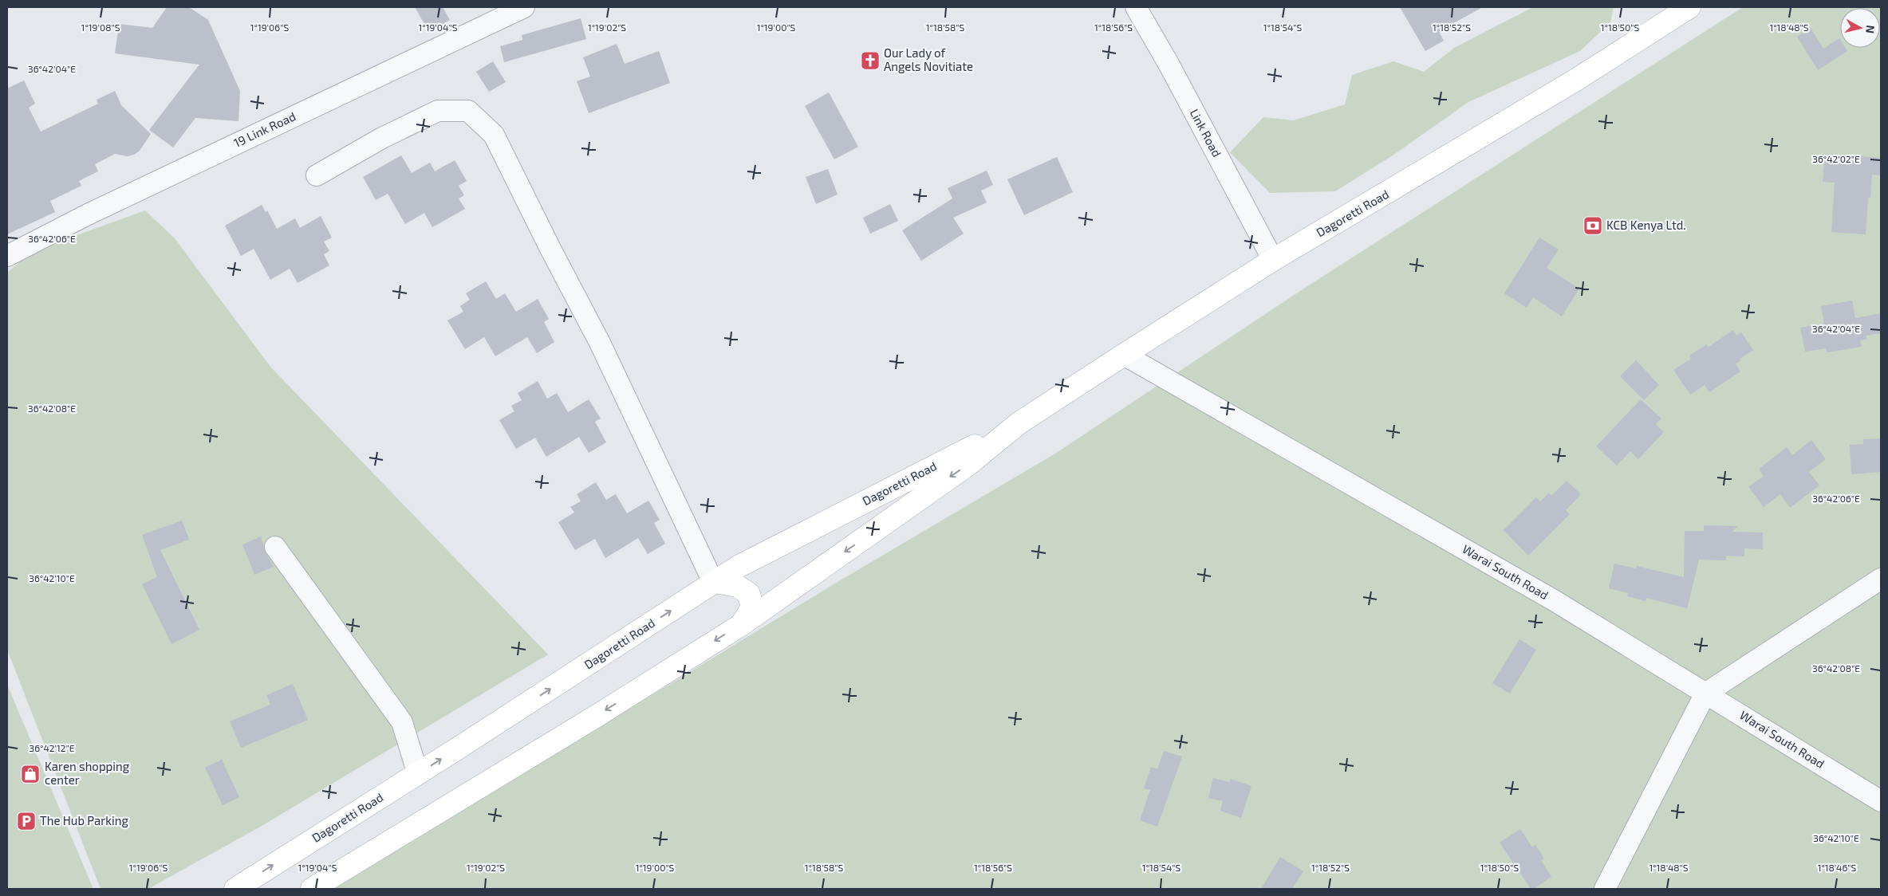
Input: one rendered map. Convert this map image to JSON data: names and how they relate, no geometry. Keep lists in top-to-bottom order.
{
  "streets": {
    "main road": ["Dagoretti Road"],
    "street": ["19 Link Road", "Link Road", "Warai South Road"]
  },
  "crossings": [
    ["Link Road", "Dagoretti Road"],
    ["Dagoretti Road", "Warai South Road"]
  ],
  "places": {
    "church": ["Our Lady of Angels Novitiate"],
    "bank": ["KCB Kenya Ltd."],
    "shop": ["Karen shopping center"],
    "parking": ["The Hub Parking"]
  },
  "north": "right",
  "coordinates": [
    "1°19'08\"S",
    "1°19'06\"S",
    "1°19'04\"S",
    "1°19'02\"S",
    "1°19'00\"S",
    "1°18'58\"S",
    "1°18'56\"S",
    "1°18'54\"S",
    "1°18'52\"S",
    "1°18'50\"S",
    "1°18'48\"S",
    "36°42'04\"E",
    "36°42'02\"E",
    "36°42'06\"E",
    "36°42'08\"E",
    "36°42'10\"E",
    "36°42'12\"E",
    "1°18'46\"S"
  ]
}
